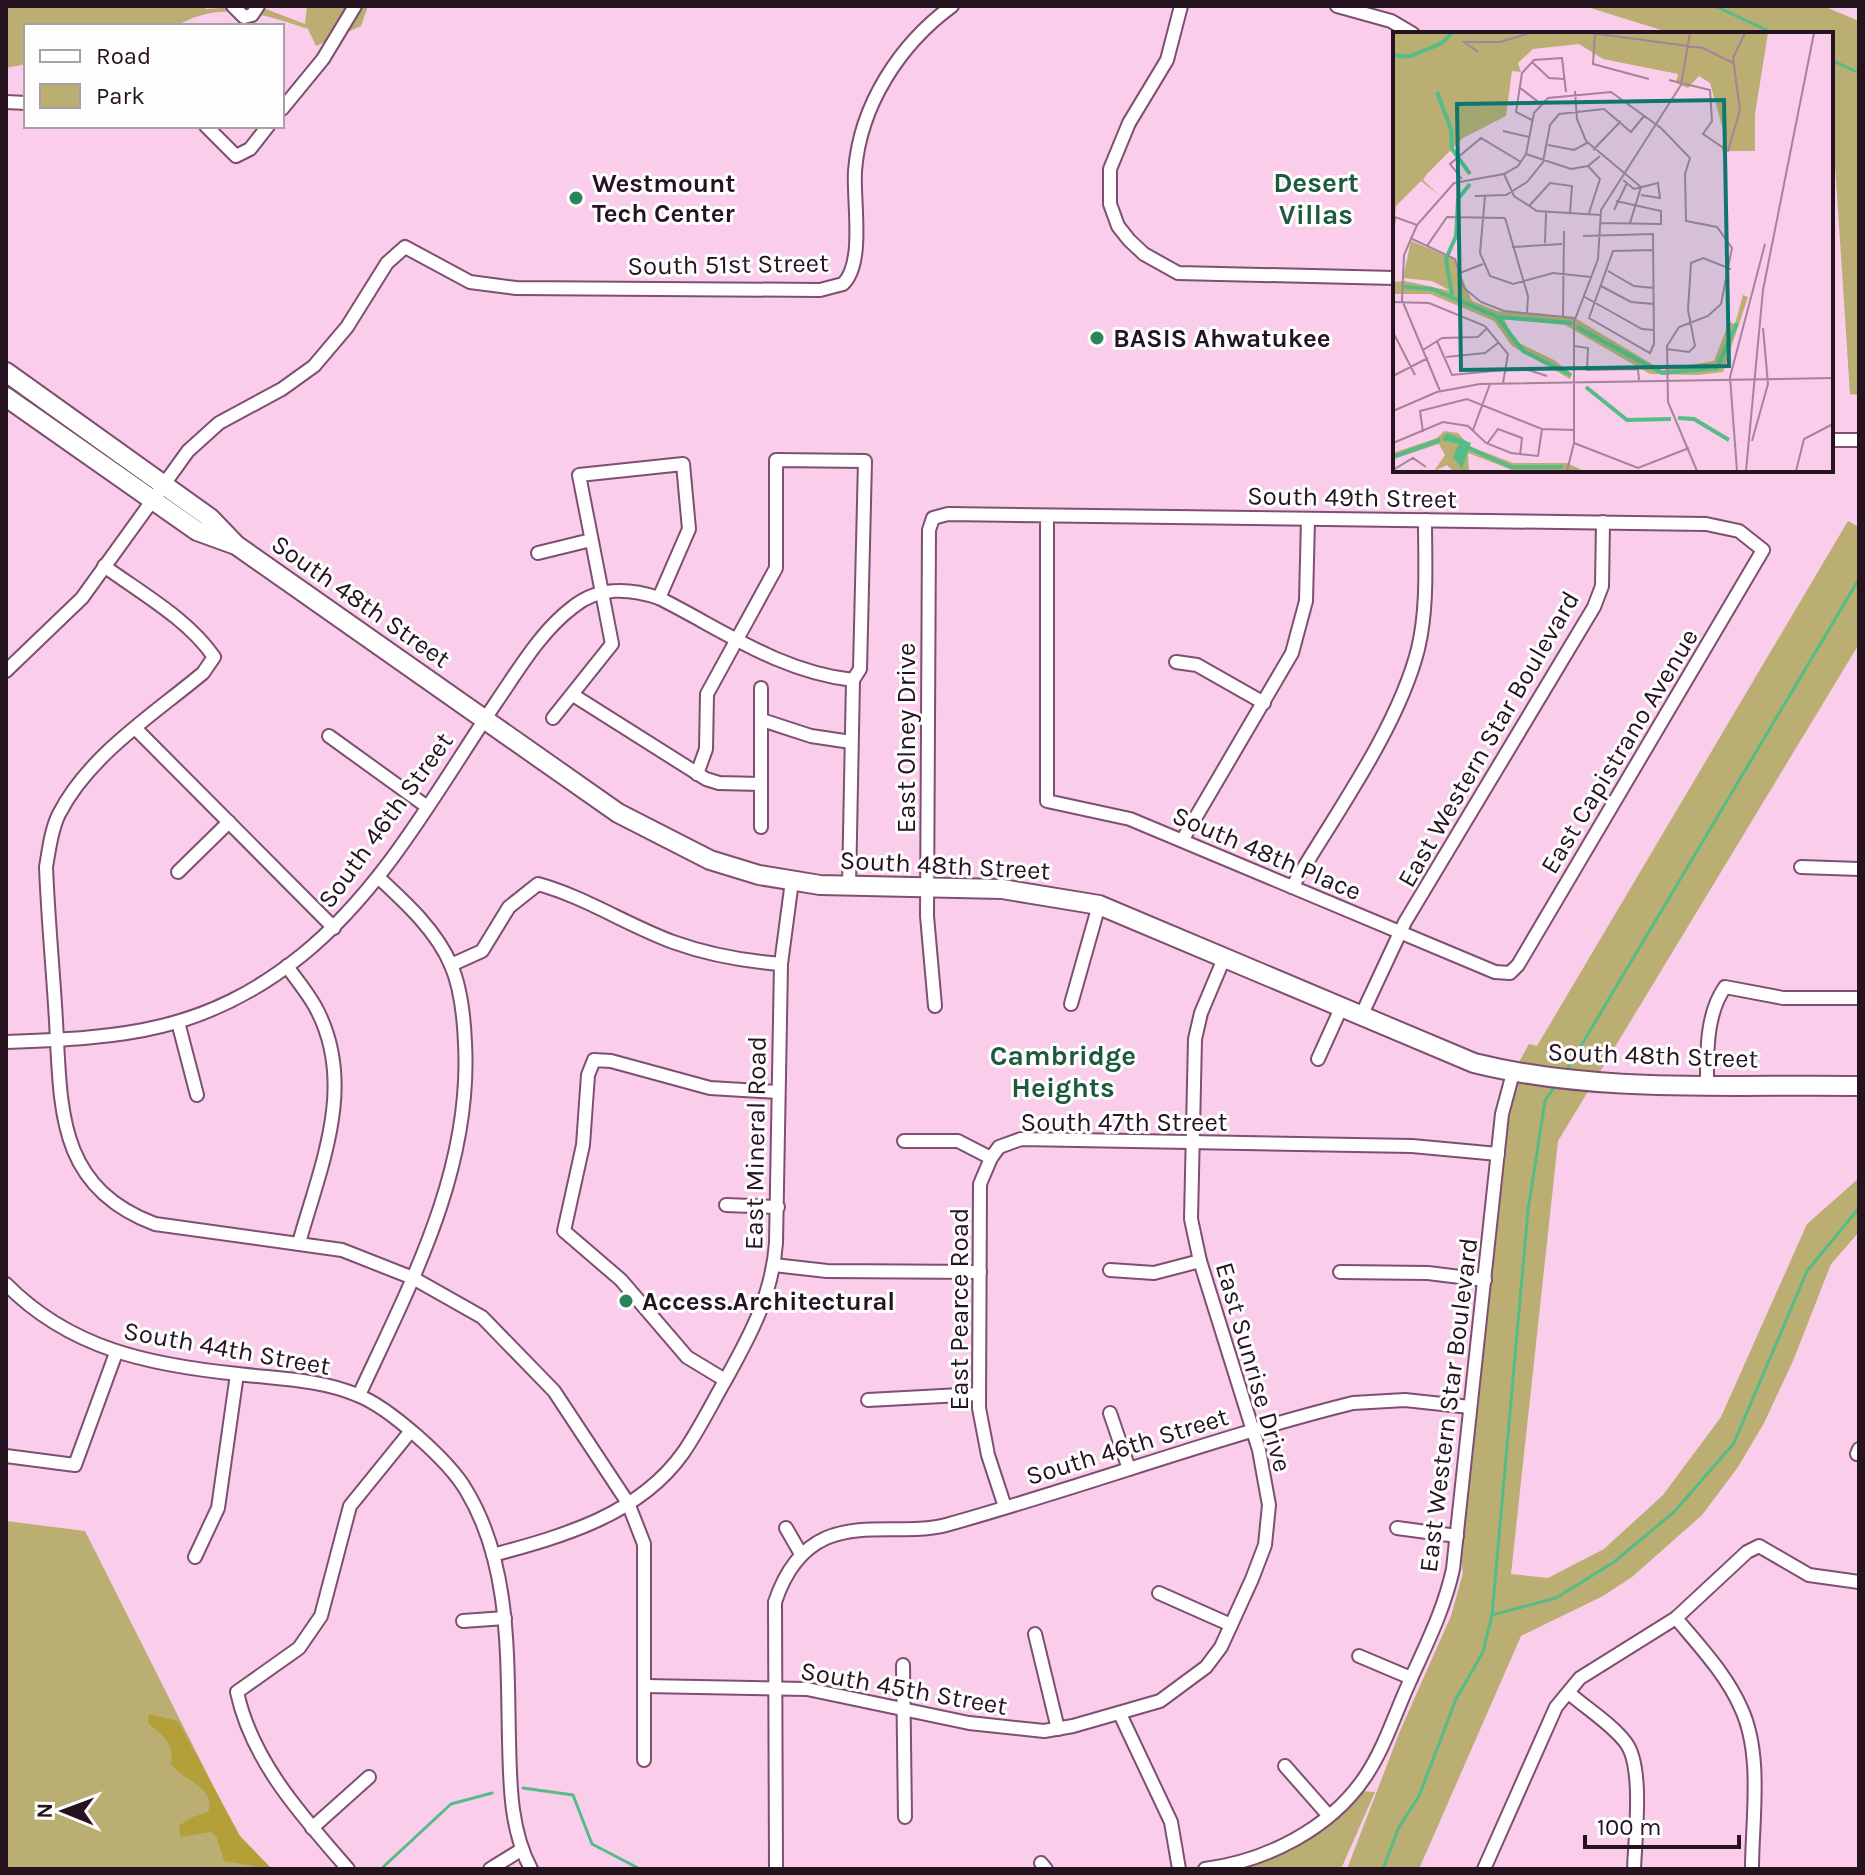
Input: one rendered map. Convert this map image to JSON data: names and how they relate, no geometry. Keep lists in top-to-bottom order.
{
  "streets": {
    "main road": ["South 48th Street"],
    "street": [
      "South 51st Street",
      "South 49th Street",
      "East Olney Drive",
      "East Western Star Boulevard",
      "East Capistrano Avenue",
      "South 46th Street",
      "South 48th Place",
      "South 47th Street",
      "East Mineral Road",
      "East Pearce Road",
      "South 44th Street",
      "East Sunrise Drive",
      "South 45th Street"
    ]
  },
  "crossings": [
    ["South 51st Street", "South 48th Street"],
    ["South 49th Street", "East Olney Drive"],
    ["South 49th Street", "East Western Star Boulevard"],
    ["South 49th Street", "East Capistrano Avenue"],
    ["South 49th Street", "South 48th Place"],
    ["South 48th Street", "East Olney Drive"],
    ["South 48th Street", "East Western Star Boulevard"],
    ["South 48th Street", "South 46th Street"],
    ["South 48th Street", "East Mineral Road"],
    ["South 48th Street", "East Sunrise Drive"],
    ["East Western Star Boulevard", "South 46th Street"],
    ["East Western Star Boulevard", "South 48th Place"],
    ["East Western Star Boulevard", "South 47th Street"],
    ["East Capistrano Avenue", "South 48th Place"],
    ["South 46th Street", "East Pearce Road"],
    ["South 46th Street", "East Sunrise Drive"],
    ["South 47th Street", "East Pearce Road"],
    ["South 47th Street", "East Sunrise Drive"],
    ["East Mineral Road", "South 44th Street"],
    ["East Sunrise Drive", "South 45th Street"]
  ],
  "districts": ["Desert Villas", "Cambridge Heights"],
  "places": ["Westmount Tech Center", "BASIS Ahwatukee", "Access.Architectural"],
  "legend": ["Road", "Park"],
  "scale_bar": "100 m",
  "north": "left"
}
